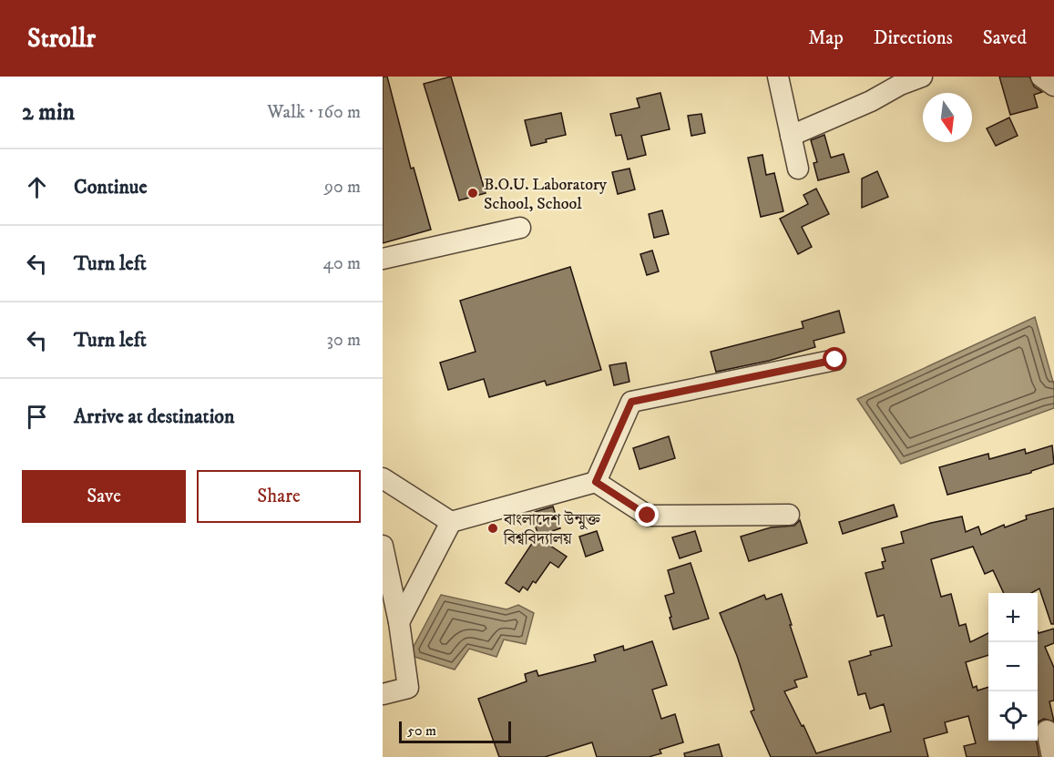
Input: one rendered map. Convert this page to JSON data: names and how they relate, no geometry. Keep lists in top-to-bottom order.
{
  "places": ["B.O.U. Laboratory School, School", "বাংলাদেশ উন্মুক্ত বিশ্ববিদ্যালয়"],
  "scale_bar": "50 m",
  "north": "bottom",
  "page": {
    "header": "Strollr",
    "nav": ["Map", "Directions", "Saved"],
    "heading": ["2 min", "Walk · 160 m"],
    "list": [
      ["Continue", "90 m"],
      ["Turn left", "40 m"],
      ["Turn left", "30 m"],
      "Arrive at destination"
    ],
    "buttons": ["Save", "Share"],
    "map_buttons": ["+", "−"],
    "scale": "50 m"
  }
}
